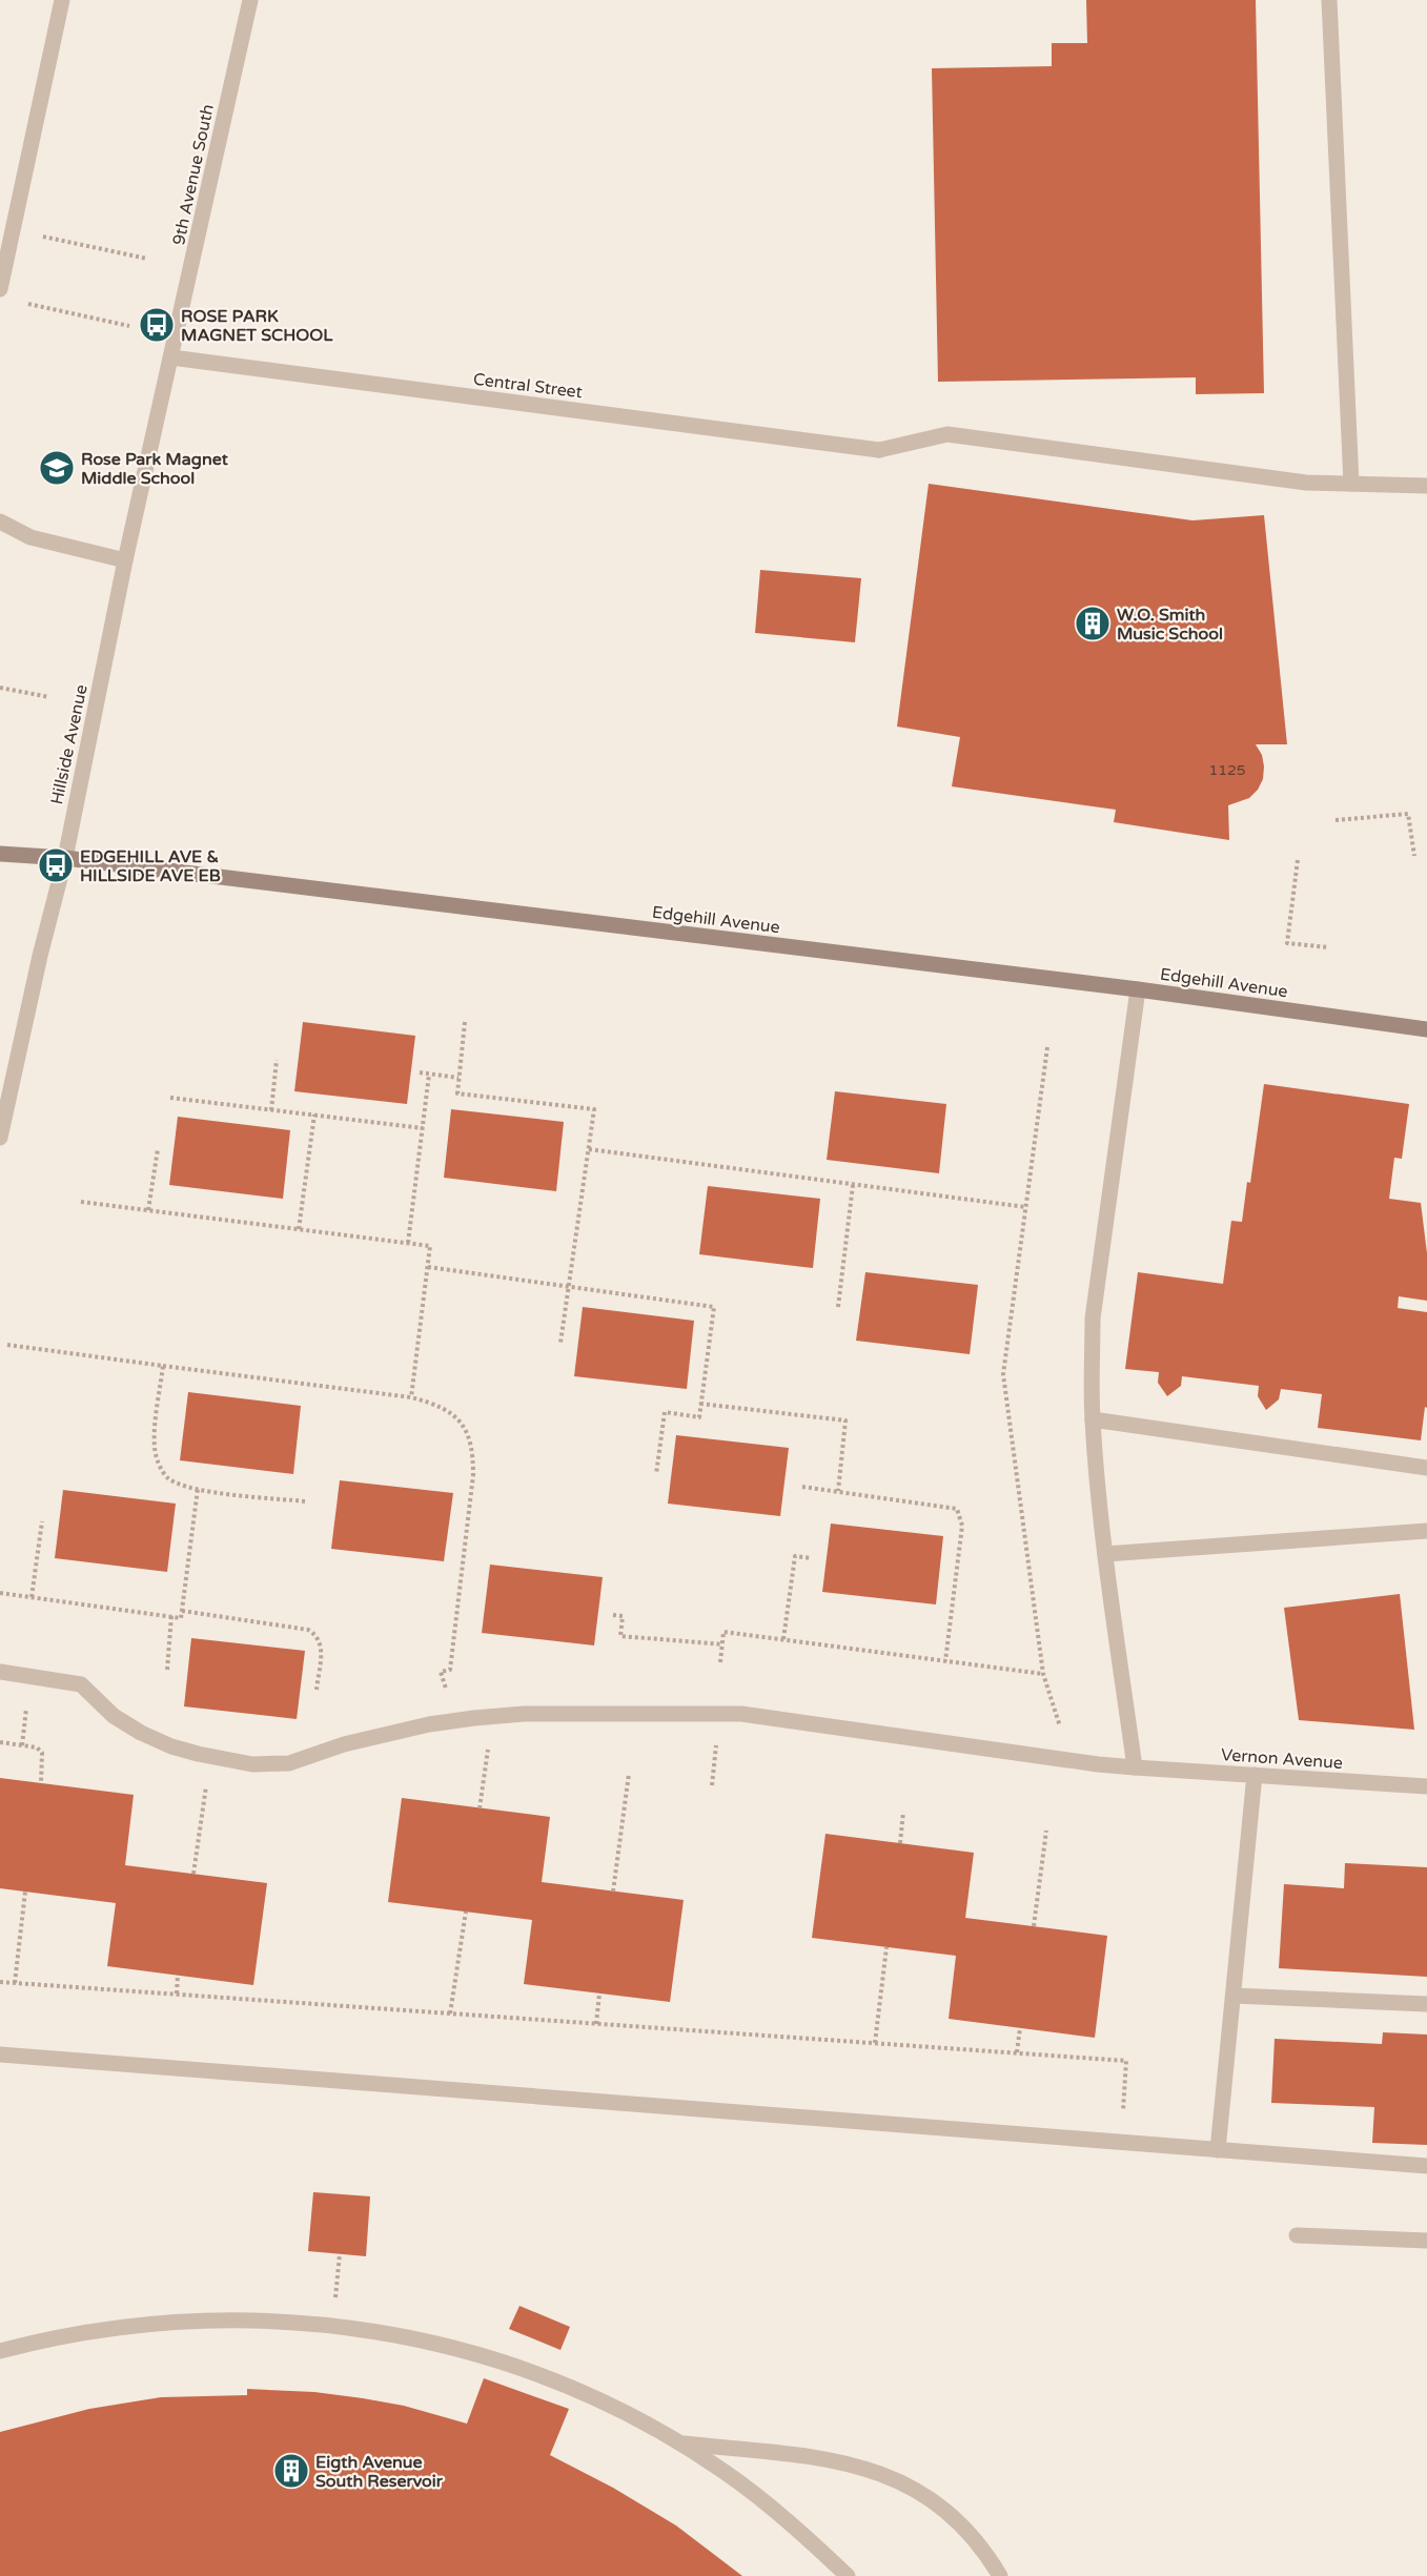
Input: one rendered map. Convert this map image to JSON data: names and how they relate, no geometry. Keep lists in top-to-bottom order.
{
  "streets": {
    "street": [
      "9th Avenue South",
      "Central Street",
      "Hillside Avenue",
      "Edgehill Avenue",
      "Vernon Avenue"
    ]
  },
  "crossings": [
    ["9th Avenue South", "Central Street"],
    ["9th Avenue South", "Hillside Avenue"],
    ["Central Street", "Hillside Avenue"],
    ["Hillside Avenue", "Edgehill Avenue"]
  ],
  "places": {
    "bus stop": ["ROSE PARK MAGNET SCHOOL", "EDGEHILL AVE & HILLSIDE AVE EB"],
    "school or university": ["Rose Park Magnet Middle School"],
    "building": ["W.O. Smith Music School", "Eigth Avenue South Reservoir"]
  },
  "house_numbers": ["1125"]
}
